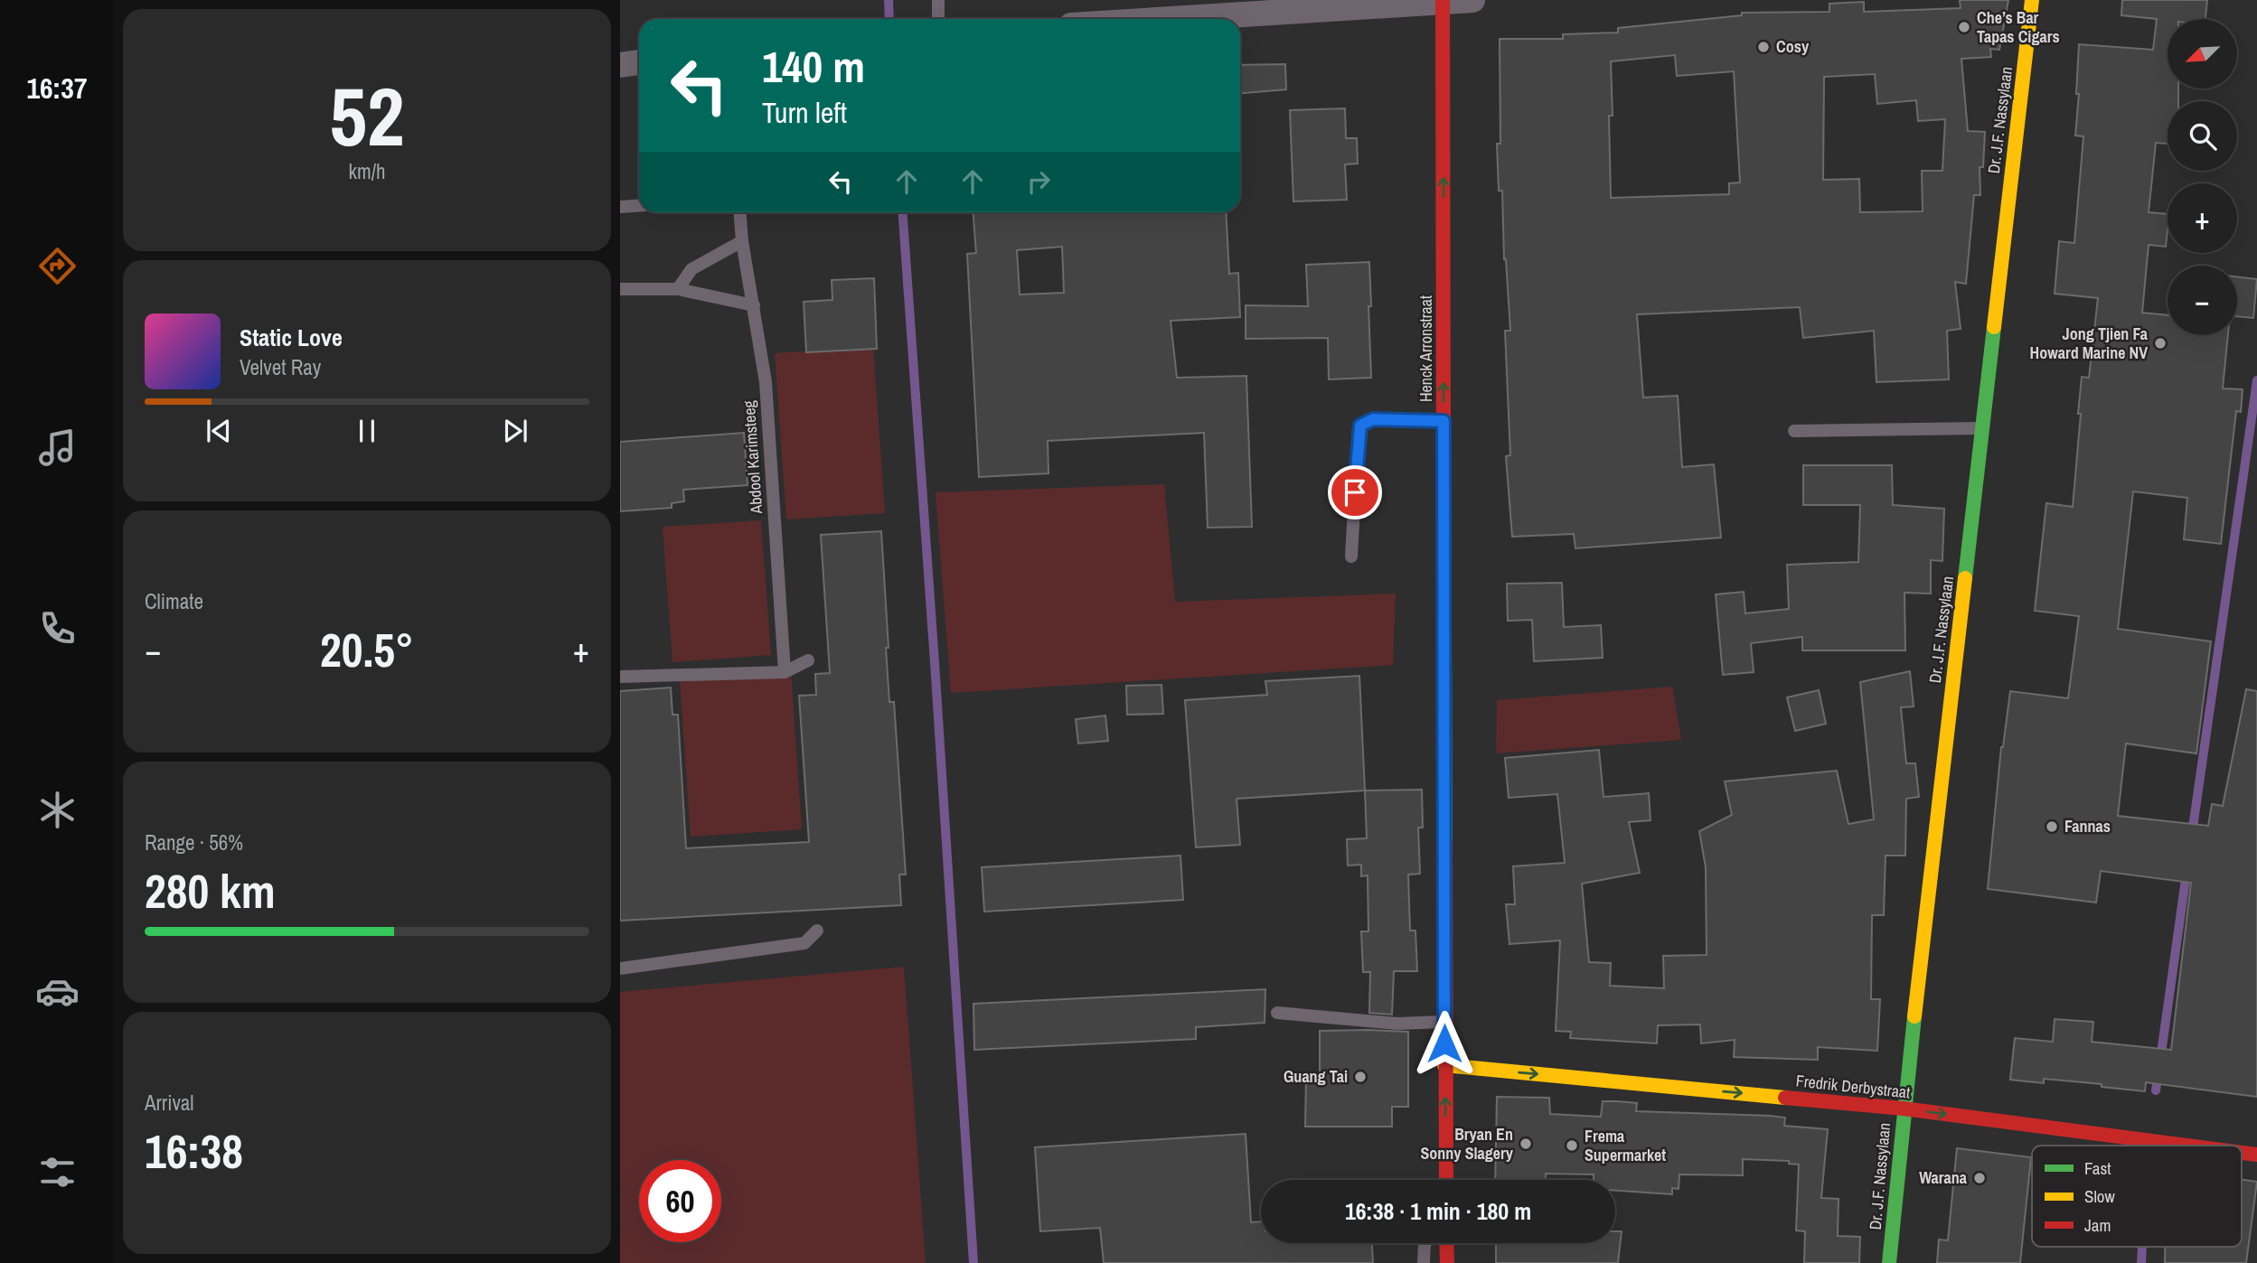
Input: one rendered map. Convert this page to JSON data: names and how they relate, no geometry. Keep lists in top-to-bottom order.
{
  "streets": {
    "main road": ["Dr. J.F. Nassylaan", "Henck Arronstraat", "Fredrik Derbystraat"],
    "lane": ["Abdool Karimsteeg"]
  },
  "crossings": [
    ["Dr. J.F. Nassylaan", "Fredrik Derbystraat"],
    ["Henck Arronstraat", "Fredrik Derbystraat"]
  ],
  "one_way": ["Henck Arronstraat", "Fredrik Derbystraat"],
  "places": [
    "Che’s Bar Tapas Cigars",
    "Cosy",
    "Jong Tjien Fa Howard Marine NV",
    "Fannas",
    "Guang Tai",
    "Bryan En Sonny Slagery",
    "Frema Supermarket",
    "Warana"
  ],
  "legend": ["Fast", "Slow", "Jam"],
  "north": "bottom left",
  "page": {
    "tabs": "16:37",
    "tile": [
      ["52", "km/h"],
      "Climate",
      ["Range · 56%", "280 km"],
      ["Arrival", "16:38"]
    ],
    "map_buttons": ["+", "−"],
    "turn": ["140 m", "Turn left"],
    "song": ["Static Love", "Velvet Ray"],
    "heat": ["−", "20.5°", "+"],
    "limit": "60",
    "trip": "16:38 · 1 min · 180 m"
  }
}
